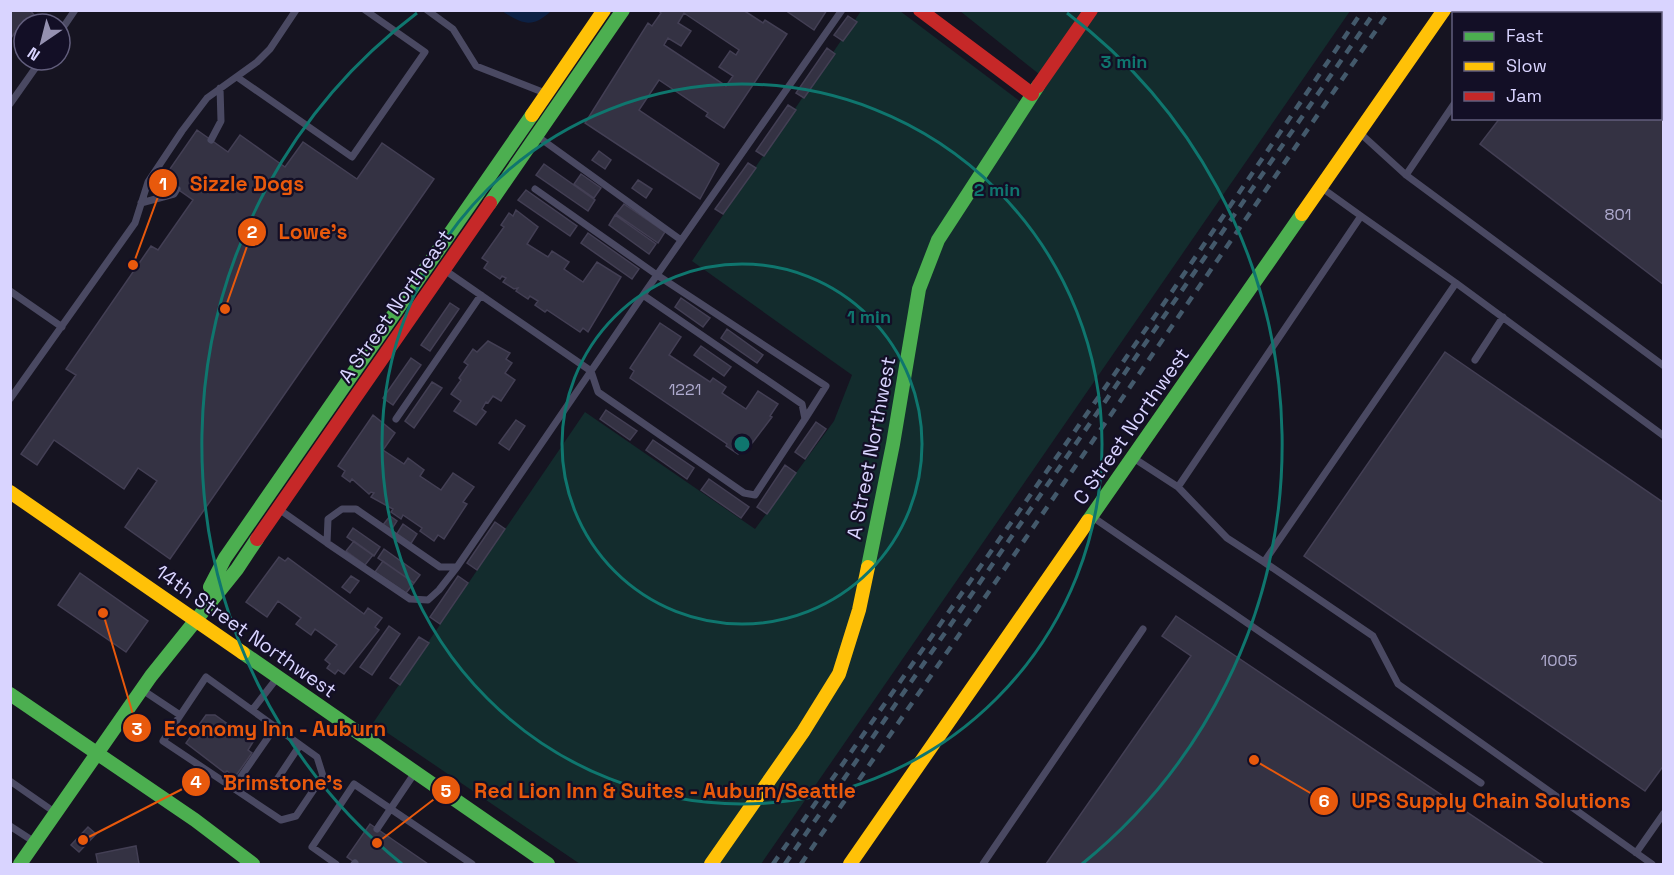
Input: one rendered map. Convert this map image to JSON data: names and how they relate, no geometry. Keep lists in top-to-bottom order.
{
  "streets": {
    "street": [
      "A Street Northeast",
      "C Street Northwest",
      "A Street Northwest",
      "14th Street Northwest"
    ]
  },
  "crossings": [
    ["A Street Northeast", "14th Street Northwest"]
  ],
  "places": [
    "Sizzle Dogs",
    "Lowe's",
    "Economy Inn - Auburn",
    "UPS Supply Chain Solutions",
    "Brimstone's",
    "Red Lion Inn & Suites - Auburn/Seattle"
  ],
  "house_numbers": ["801", "1221", "1005"],
  "legend": ["Fast", "Slow", "Jam"],
  "north": "bottom left",
  "rings": ["3 min", "2 min", "1 min"]
}
